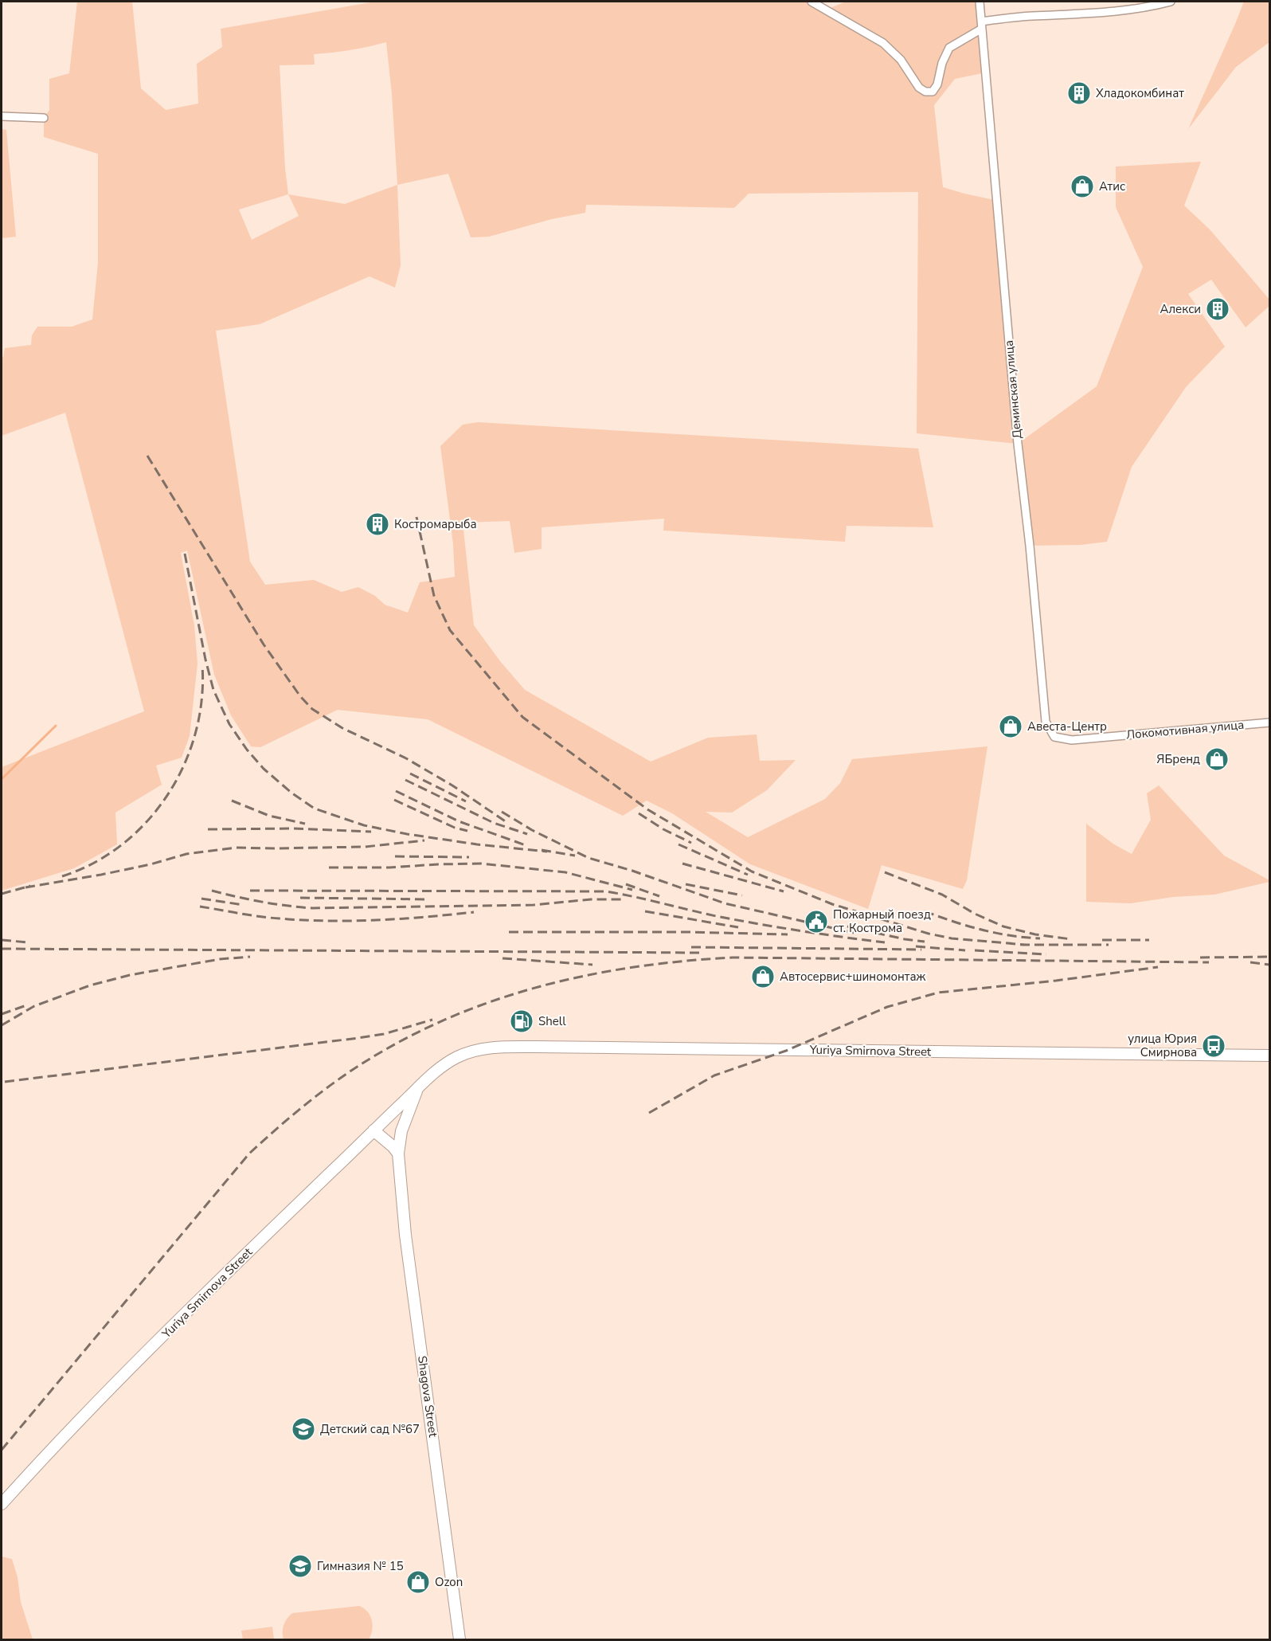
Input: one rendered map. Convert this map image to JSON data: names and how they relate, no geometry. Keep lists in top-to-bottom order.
{
  "streets": {
    "main road": ["Yuriya Smirnova Street", "Shagova Street"],
    "street": ["Деминская улица", "Локомотивная улица"]
  },
  "crossings": [
    ["Деминская улица", "Локомотивная улица"],
    ["Yuriya Smirnova Street", "Shagova Street"]
  ],
  "places": {
    "building": ["Хладокомбинат", "Алекси", "Костромарыба"],
    "shop": [
      "Атис",
      "Авеста-Центр",
      "ЯБренд",
      "Автосервис+шиномонтаж",
      "Ozon"
    ],
    "public building": ["Пожарный поезд ст. Кострома"],
    "fuel station": ["Shell"],
    "bus stop": ["улица Юрия Смирнова"],
    "school or university": ["Детский сад №67", "Гимназия № 15"]
  }
}
